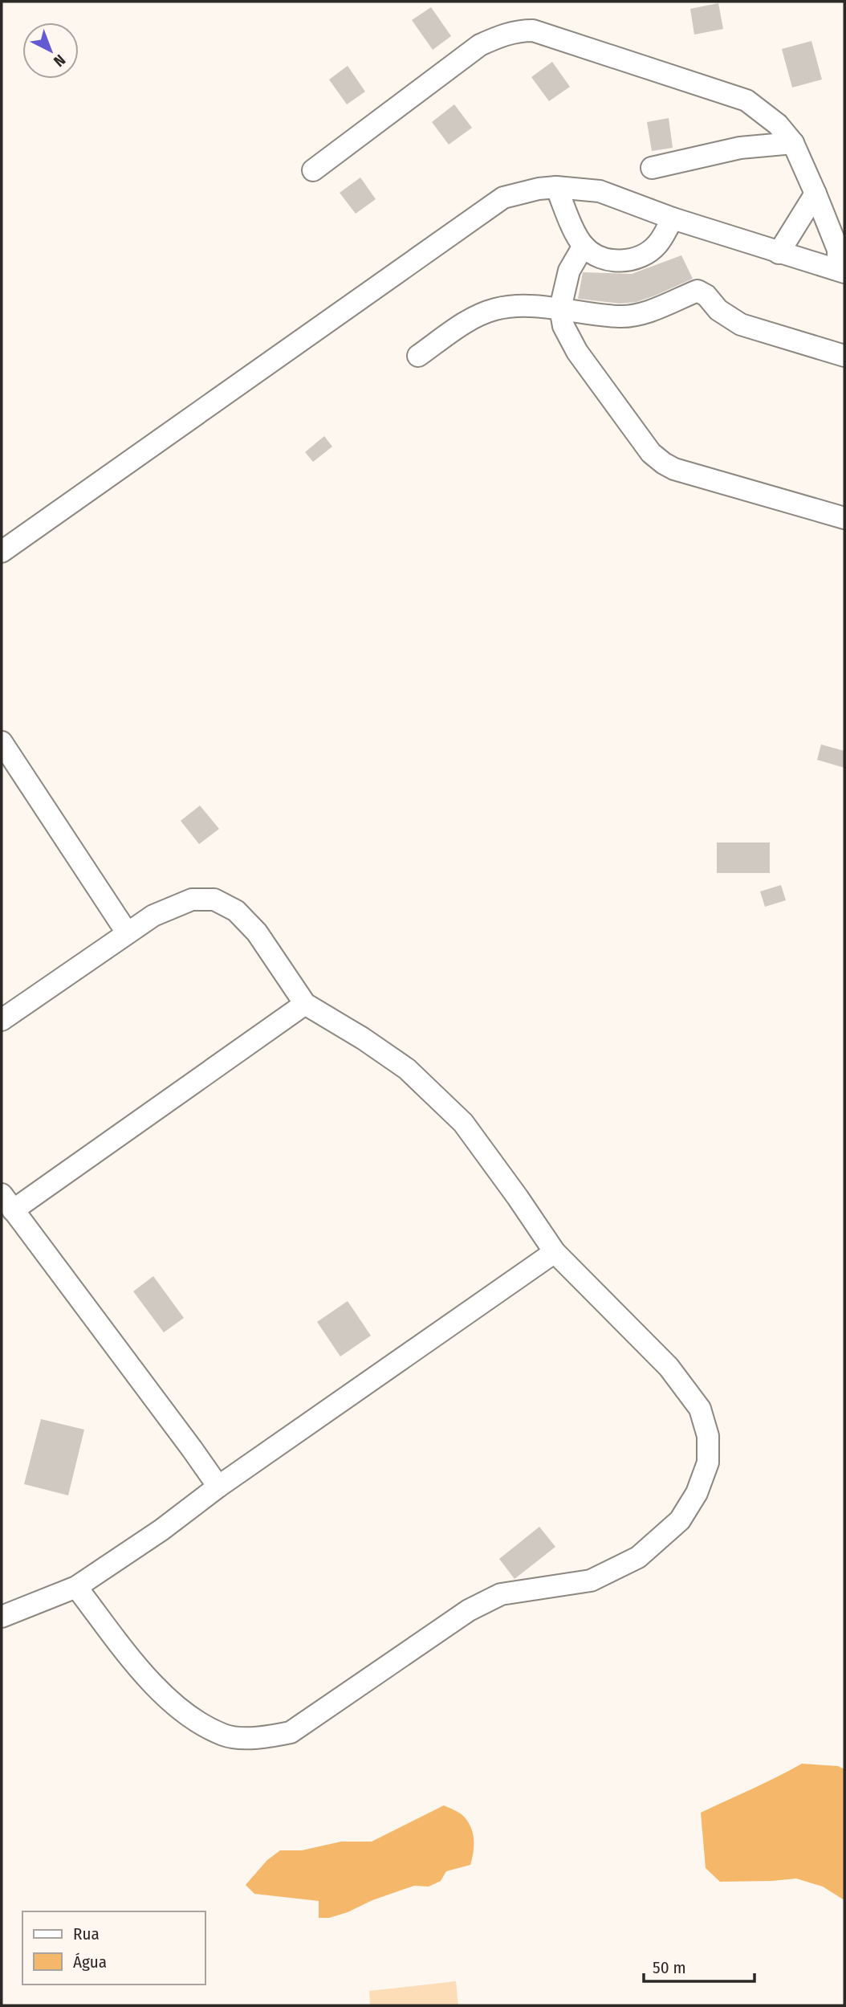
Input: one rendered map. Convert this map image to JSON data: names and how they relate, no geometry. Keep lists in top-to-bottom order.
{
  "legend": ["Rua", "Água"],
  "scale_bar": "50 m",
  "north": "bottom right"
}
